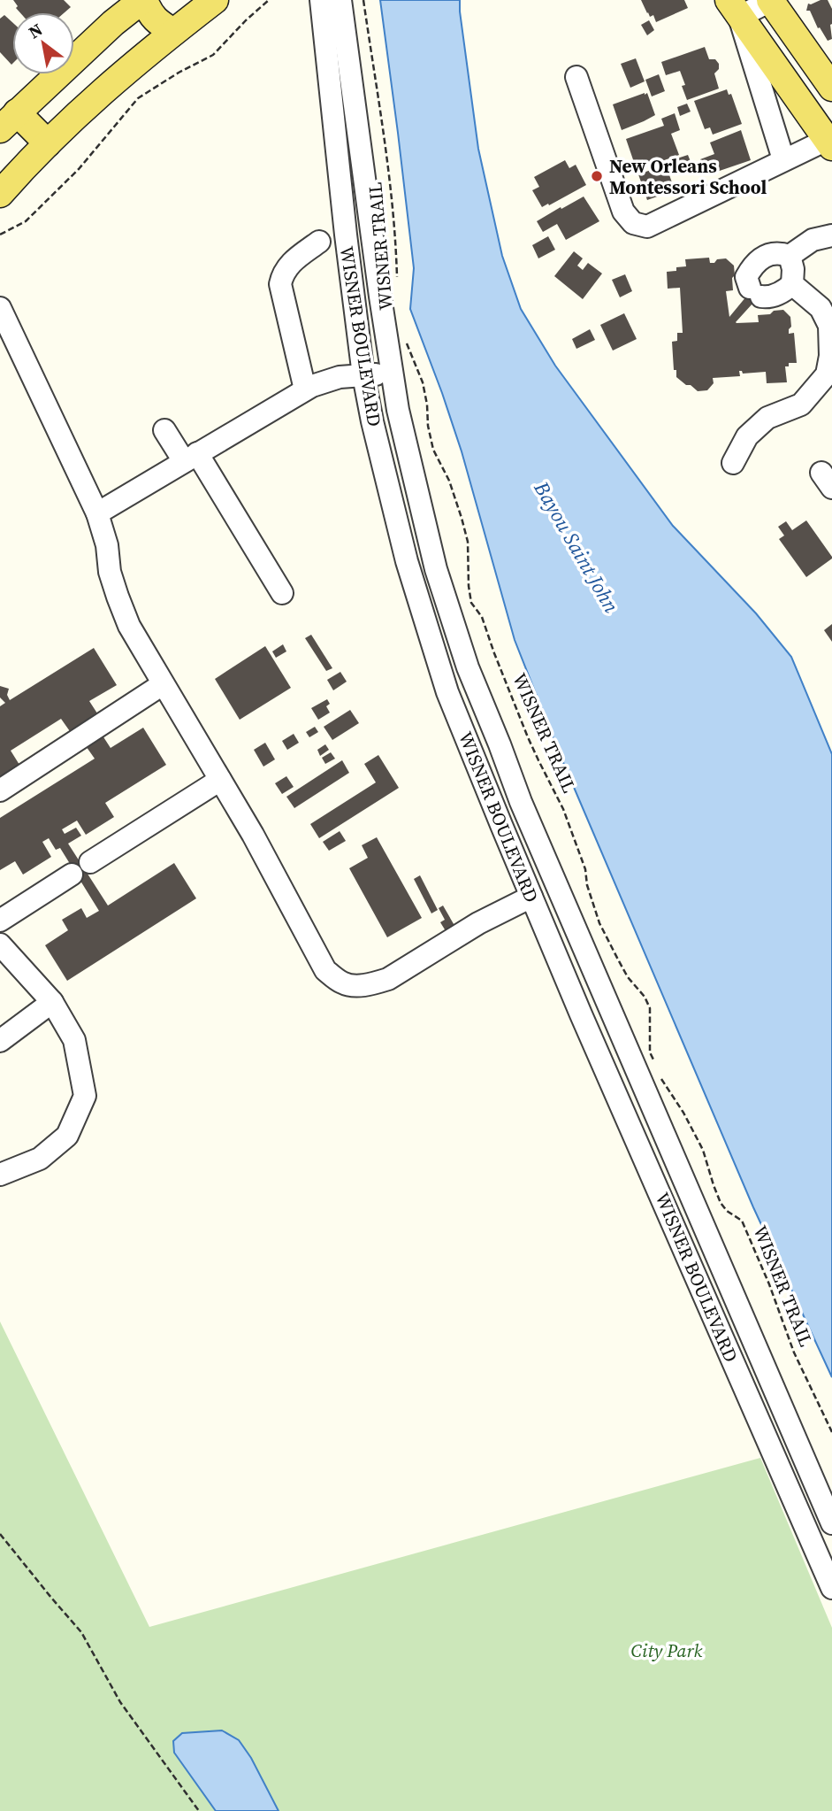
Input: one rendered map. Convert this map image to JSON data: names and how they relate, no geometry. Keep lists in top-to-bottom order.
{
  "streets": {
    "street": ["WISNER BOULEVARD"],
    "path": ["WISNER TRAIL"]
  },
  "water": ["Bayou Saint John"],
  "parks": ["City Park"],
  "places": ["New Orleans Montessori School"],
  "north": "top left"
}
